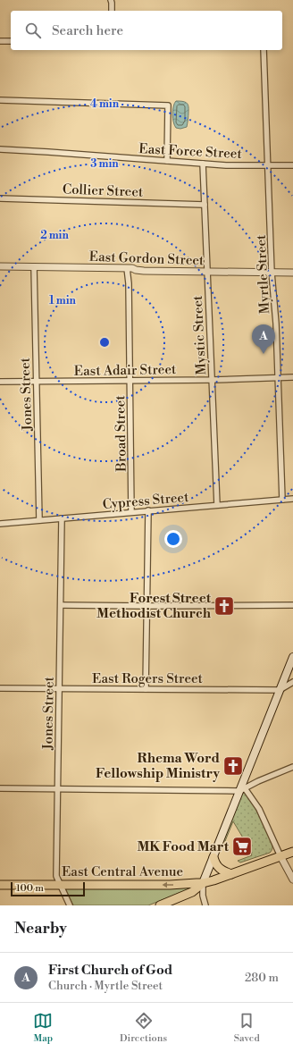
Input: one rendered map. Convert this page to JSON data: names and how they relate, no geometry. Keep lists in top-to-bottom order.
{
  "streets": {
    "highway": ["East Central Avenue"],
    "street": [
      "East Force Street",
      "Collier Street",
      "East Gordon Street",
      "Myrtle Street",
      "Mystic Street",
      "East Adair Street",
      "Jones Street",
      "Broad Street",
      "Cypress Street",
      "East Rogers Street"
    ]
  },
  "crossings": [
    ["East Force Street", "Myrtle Street"],
    ["East Force Street", "Mystic Street"],
    ["Collier Street", "Mystic Street"],
    ["East Gordon Street", "Myrtle Street"],
    ["East Gordon Street", "Mystic Street"],
    ["East Gordon Street", "Jones Street"],
    ["East Gordon Street", "Broad Street"],
    ["Myrtle Street", "East Adair Street"],
    ["Myrtle Street", "Cypress Street"],
    ["Mystic Street", "East Adair Street"],
    ["Mystic Street", "Cypress Street"],
    ["East Adair Street", "Jones Street"],
    ["East Adair Street", "Broad Street"],
    ["Jones Street", "Cypress Street"],
    ["Jones Street", "East Rogers Street"],
    ["Jones Street", "East Central Avenue"],
    ["Broad Street", "Cypress Street"]
  ],
  "one_way": ["East Central Avenue"],
  "places": {
    "church": ["Forest Street Methodist Church", "Rhema Word Fellowship Ministry"],
    "supermarket": ["MK Food Mart"]
  },
  "scale_bar": "100 m",
  "page": {
    "search": "Search here",
    "pins": "A",
    "scale": "100 m",
    "heading": "Nearby",
    "list": [
      {
        "mark": "A",
        "name": "First Church of God",
        "note": "Church · Myrtle Street",
        "value": "280 m"
      }
    ],
    "nav": ["Map", "Directions", "Saved"]
  },
  "rings": [
    "4 min",
    "3 min",
    "2 min",
    "1 min"
  ]
}
